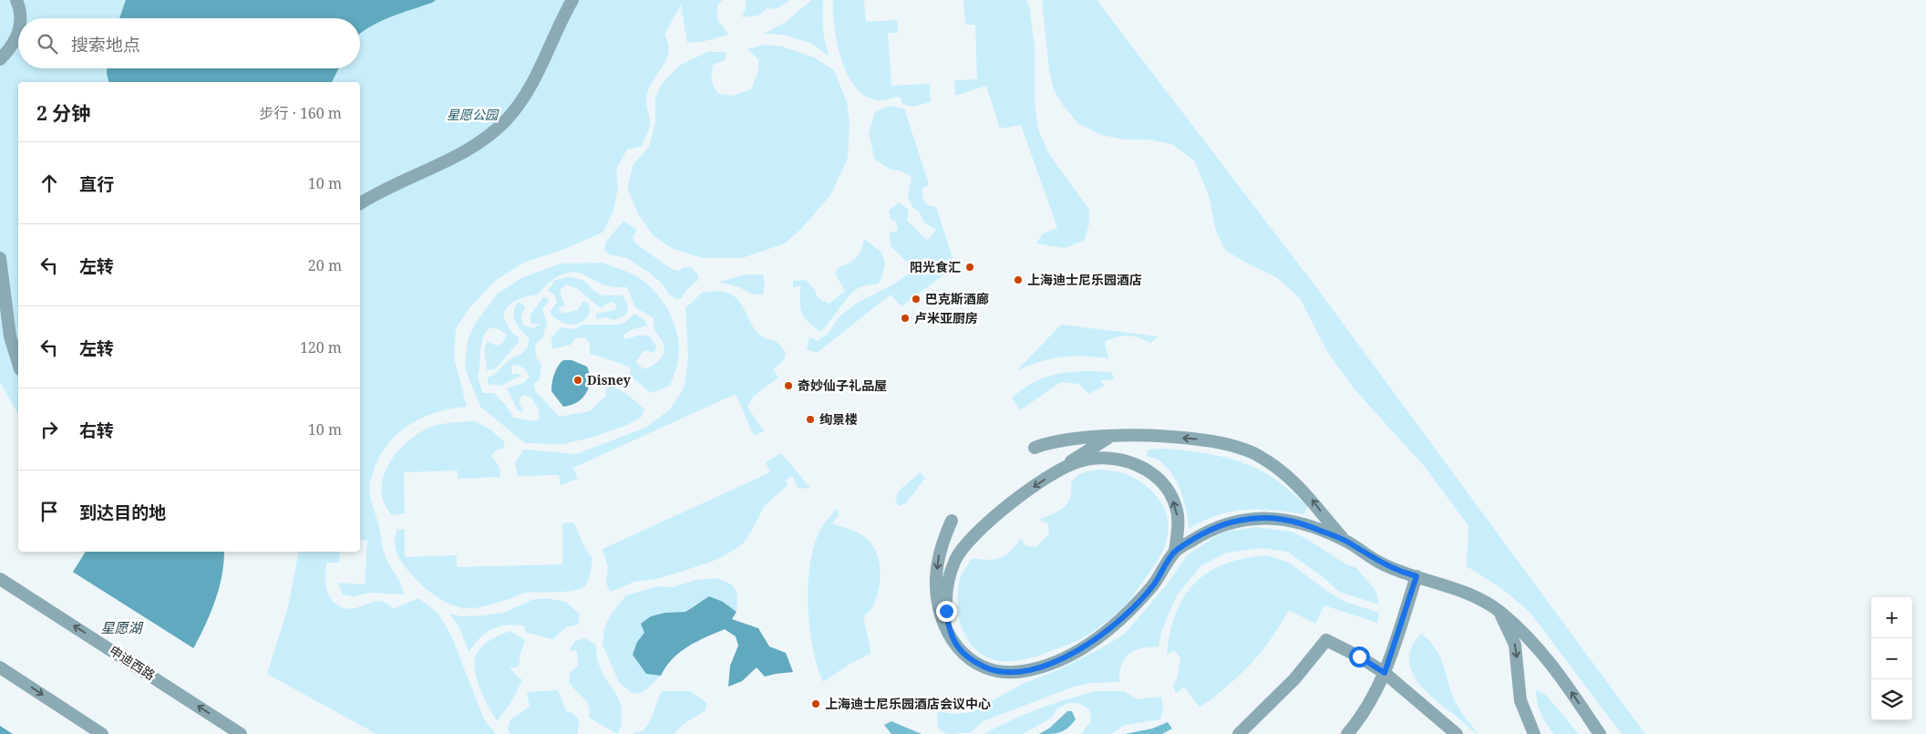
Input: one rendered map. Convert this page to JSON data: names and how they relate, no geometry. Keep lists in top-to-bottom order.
{
  "streets": {
    "street": ["申迪西路"]
  },
  "water": ["星愿湖"],
  "parks": ["星愿公园"],
  "places": [
    "阳光食汇",
    "上海迪士尼乐园酒店",
    "巴克斯酒廊",
    "卢米亚厨房",
    "Disney",
    "奇妙仙子礼品屋",
    "绚景楼",
    "上海迪士尼乐园酒店会议中心"
  ],
  "page": {
    "search": "搜索地点",
    "heading": ["2 分钟", "步行 · 160 m"],
    "list": [
      ["直行", "10 m"],
      ["左转", "20 m"],
      ["左转", "120 m"],
      ["右转", "10 m"],
      "到达目的地"
    ],
    "map_buttons": ["+", "−"]
  }
}
